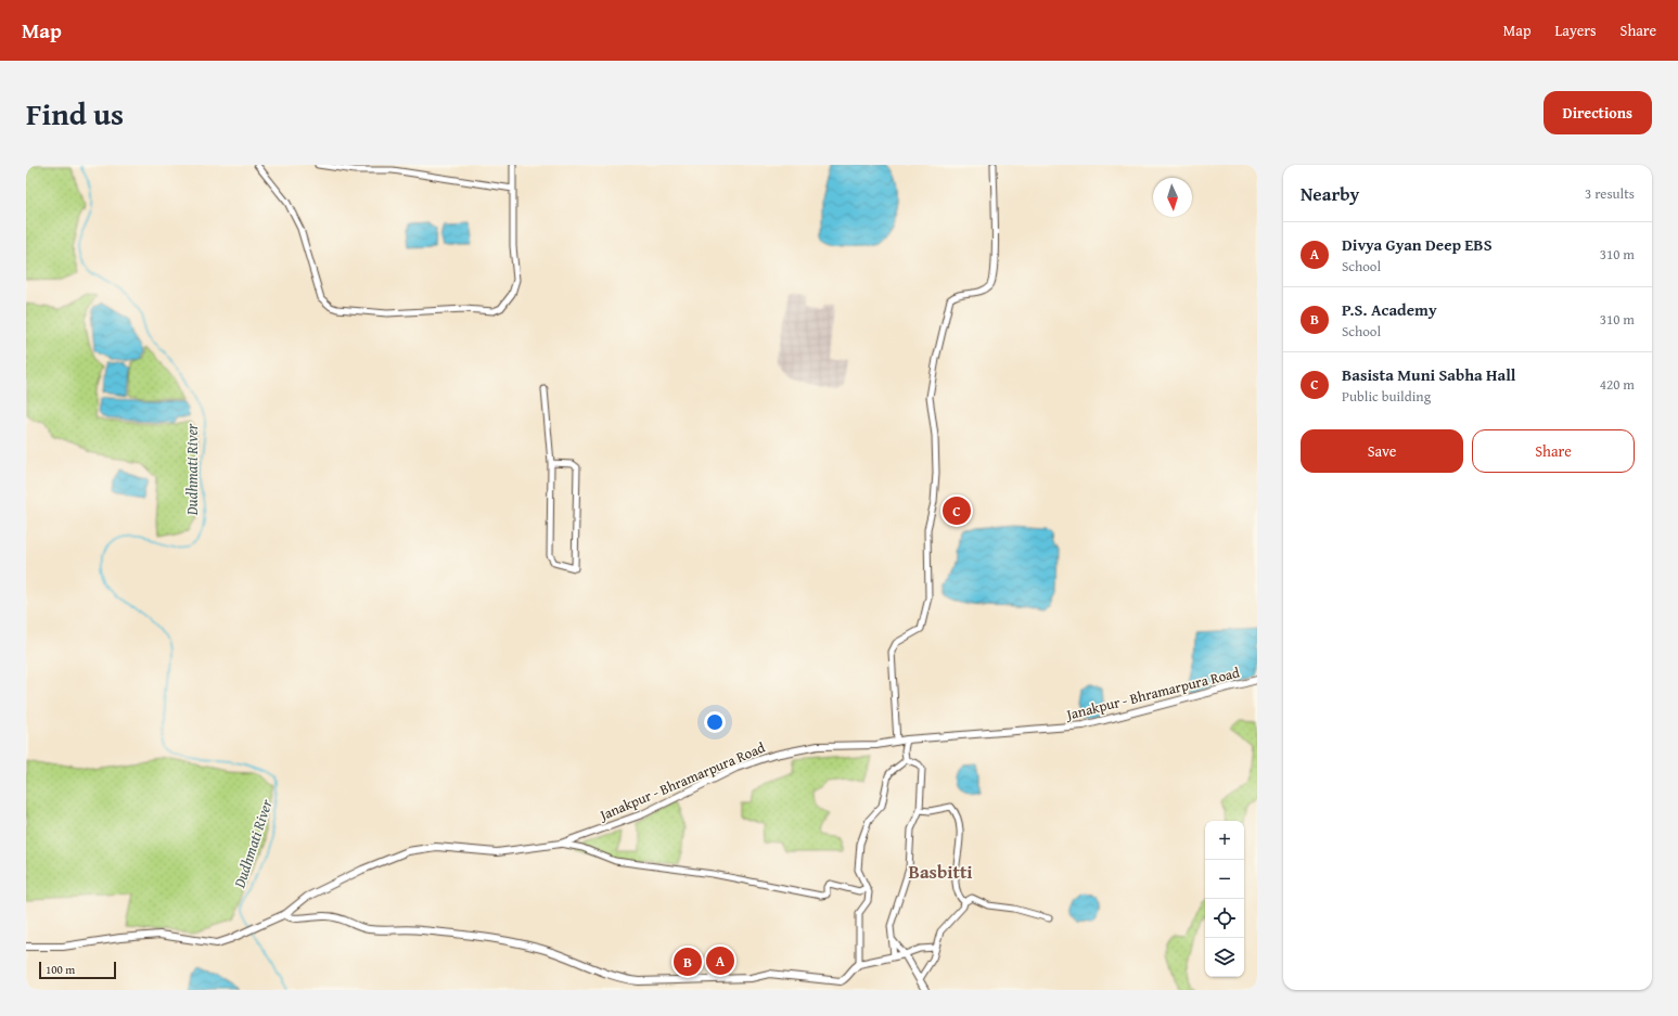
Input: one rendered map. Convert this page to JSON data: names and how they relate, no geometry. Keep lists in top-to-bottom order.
{
  "streets": {
    "street": ["Janakpur - Bhramarpura Road"]
  },
  "districts": ["Basbitti"],
  "water": ["Dudhmati River"],
  "scale_bar": "100 m",
  "north": "bottom",
  "page": {
    "header": "Map",
    "nav": ["Map", "Layers", "Share"],
    "title": "Find us",
    "buttons": [
      "Directions",
      ["Save", "Share"]
    ],
    "heading": ["Nearby", "3 results"],
    "list": [
      {
        "mark": "A",
        "name": "Divya Gyan Deep EBS",
        "note": "School",
        "value": "310 m"
      },
      {
        "mark": "B",
        "name": "P.S. Academy",
        "note": "School",
        "value": "310 m"
      },
      {
        "mark": "C",
        "name": "Basista Muni Sabha Hall",
        "note": "Public building",
        "value": "420 m"
      }
    ],
    "pins": ["C", "A", "B"],
    "map_buttons": ["+", "−"],
    "scale": "100 m"
  }
}
